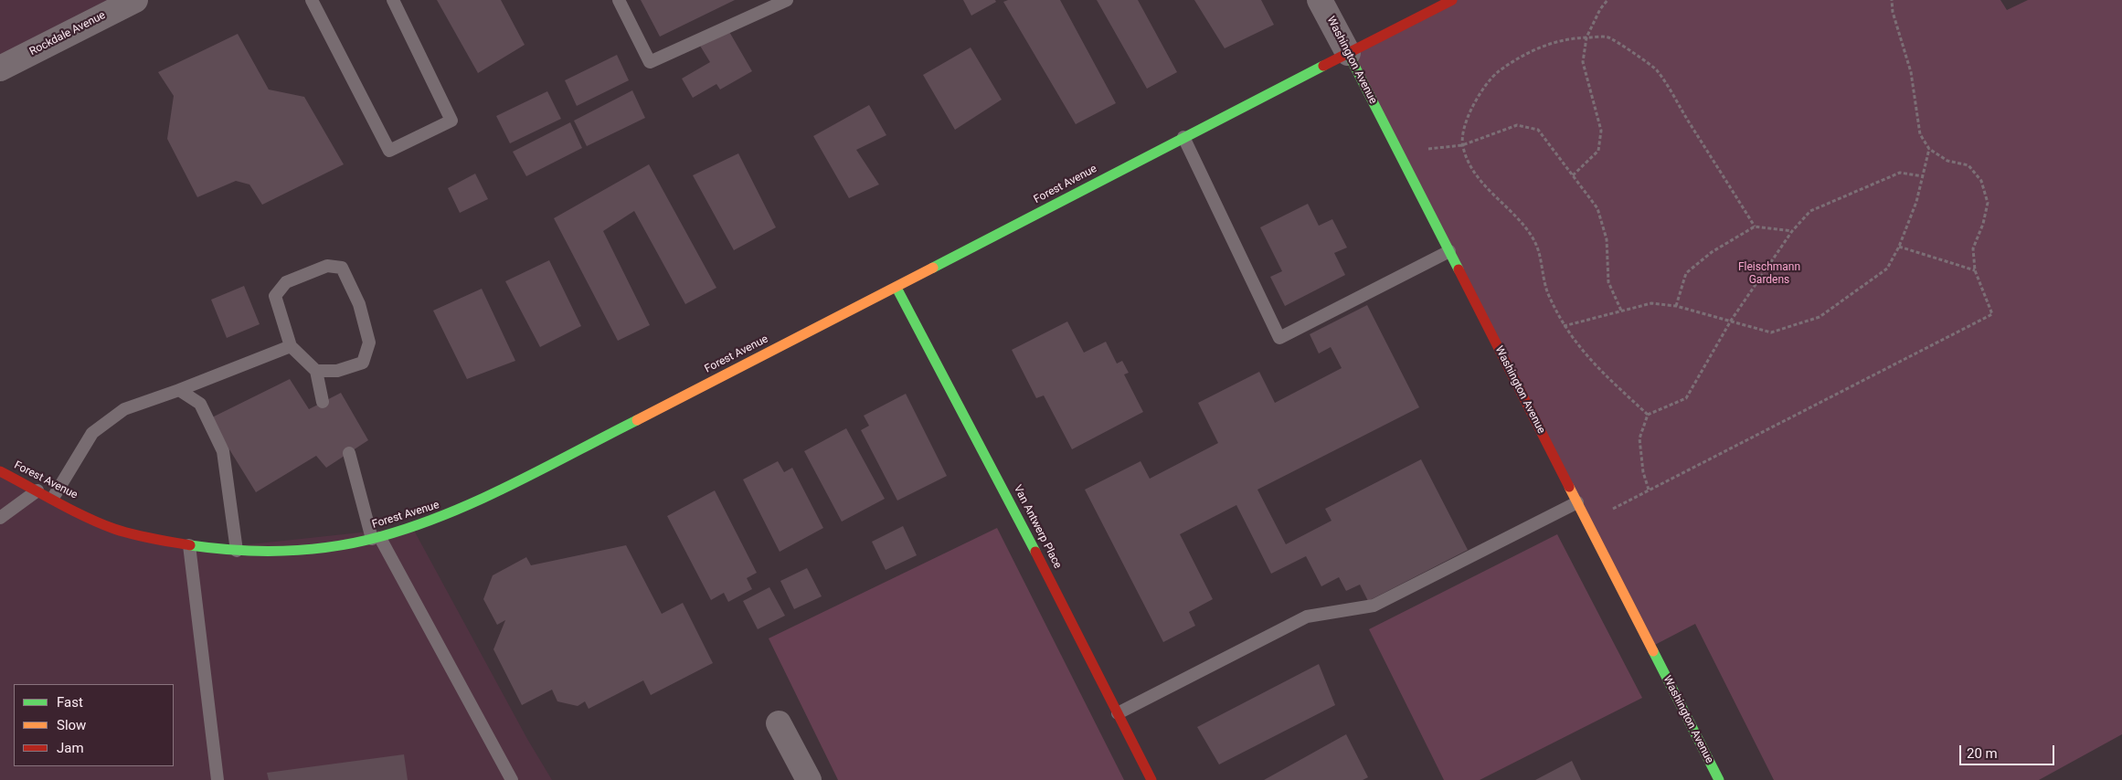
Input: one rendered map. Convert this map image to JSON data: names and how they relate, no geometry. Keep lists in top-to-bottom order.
{
  "streets": {
    "street": [
      "Rockdale Avenue",
      "Washington Avenue",
      "Forest Avenue",
      "Van Antwerp Place"
    ]
  },
  "crossings": [
    ["Washington Avenue", "Forest Avenue"],
    ["Forest Avenue", "Van Antwerp Place"]
  ],
  "parks": ["Fleischmann Gardens"],
  "legend": ["Fast", "Slow", "Jam"],
  "scale_bar": "20 m"
}
